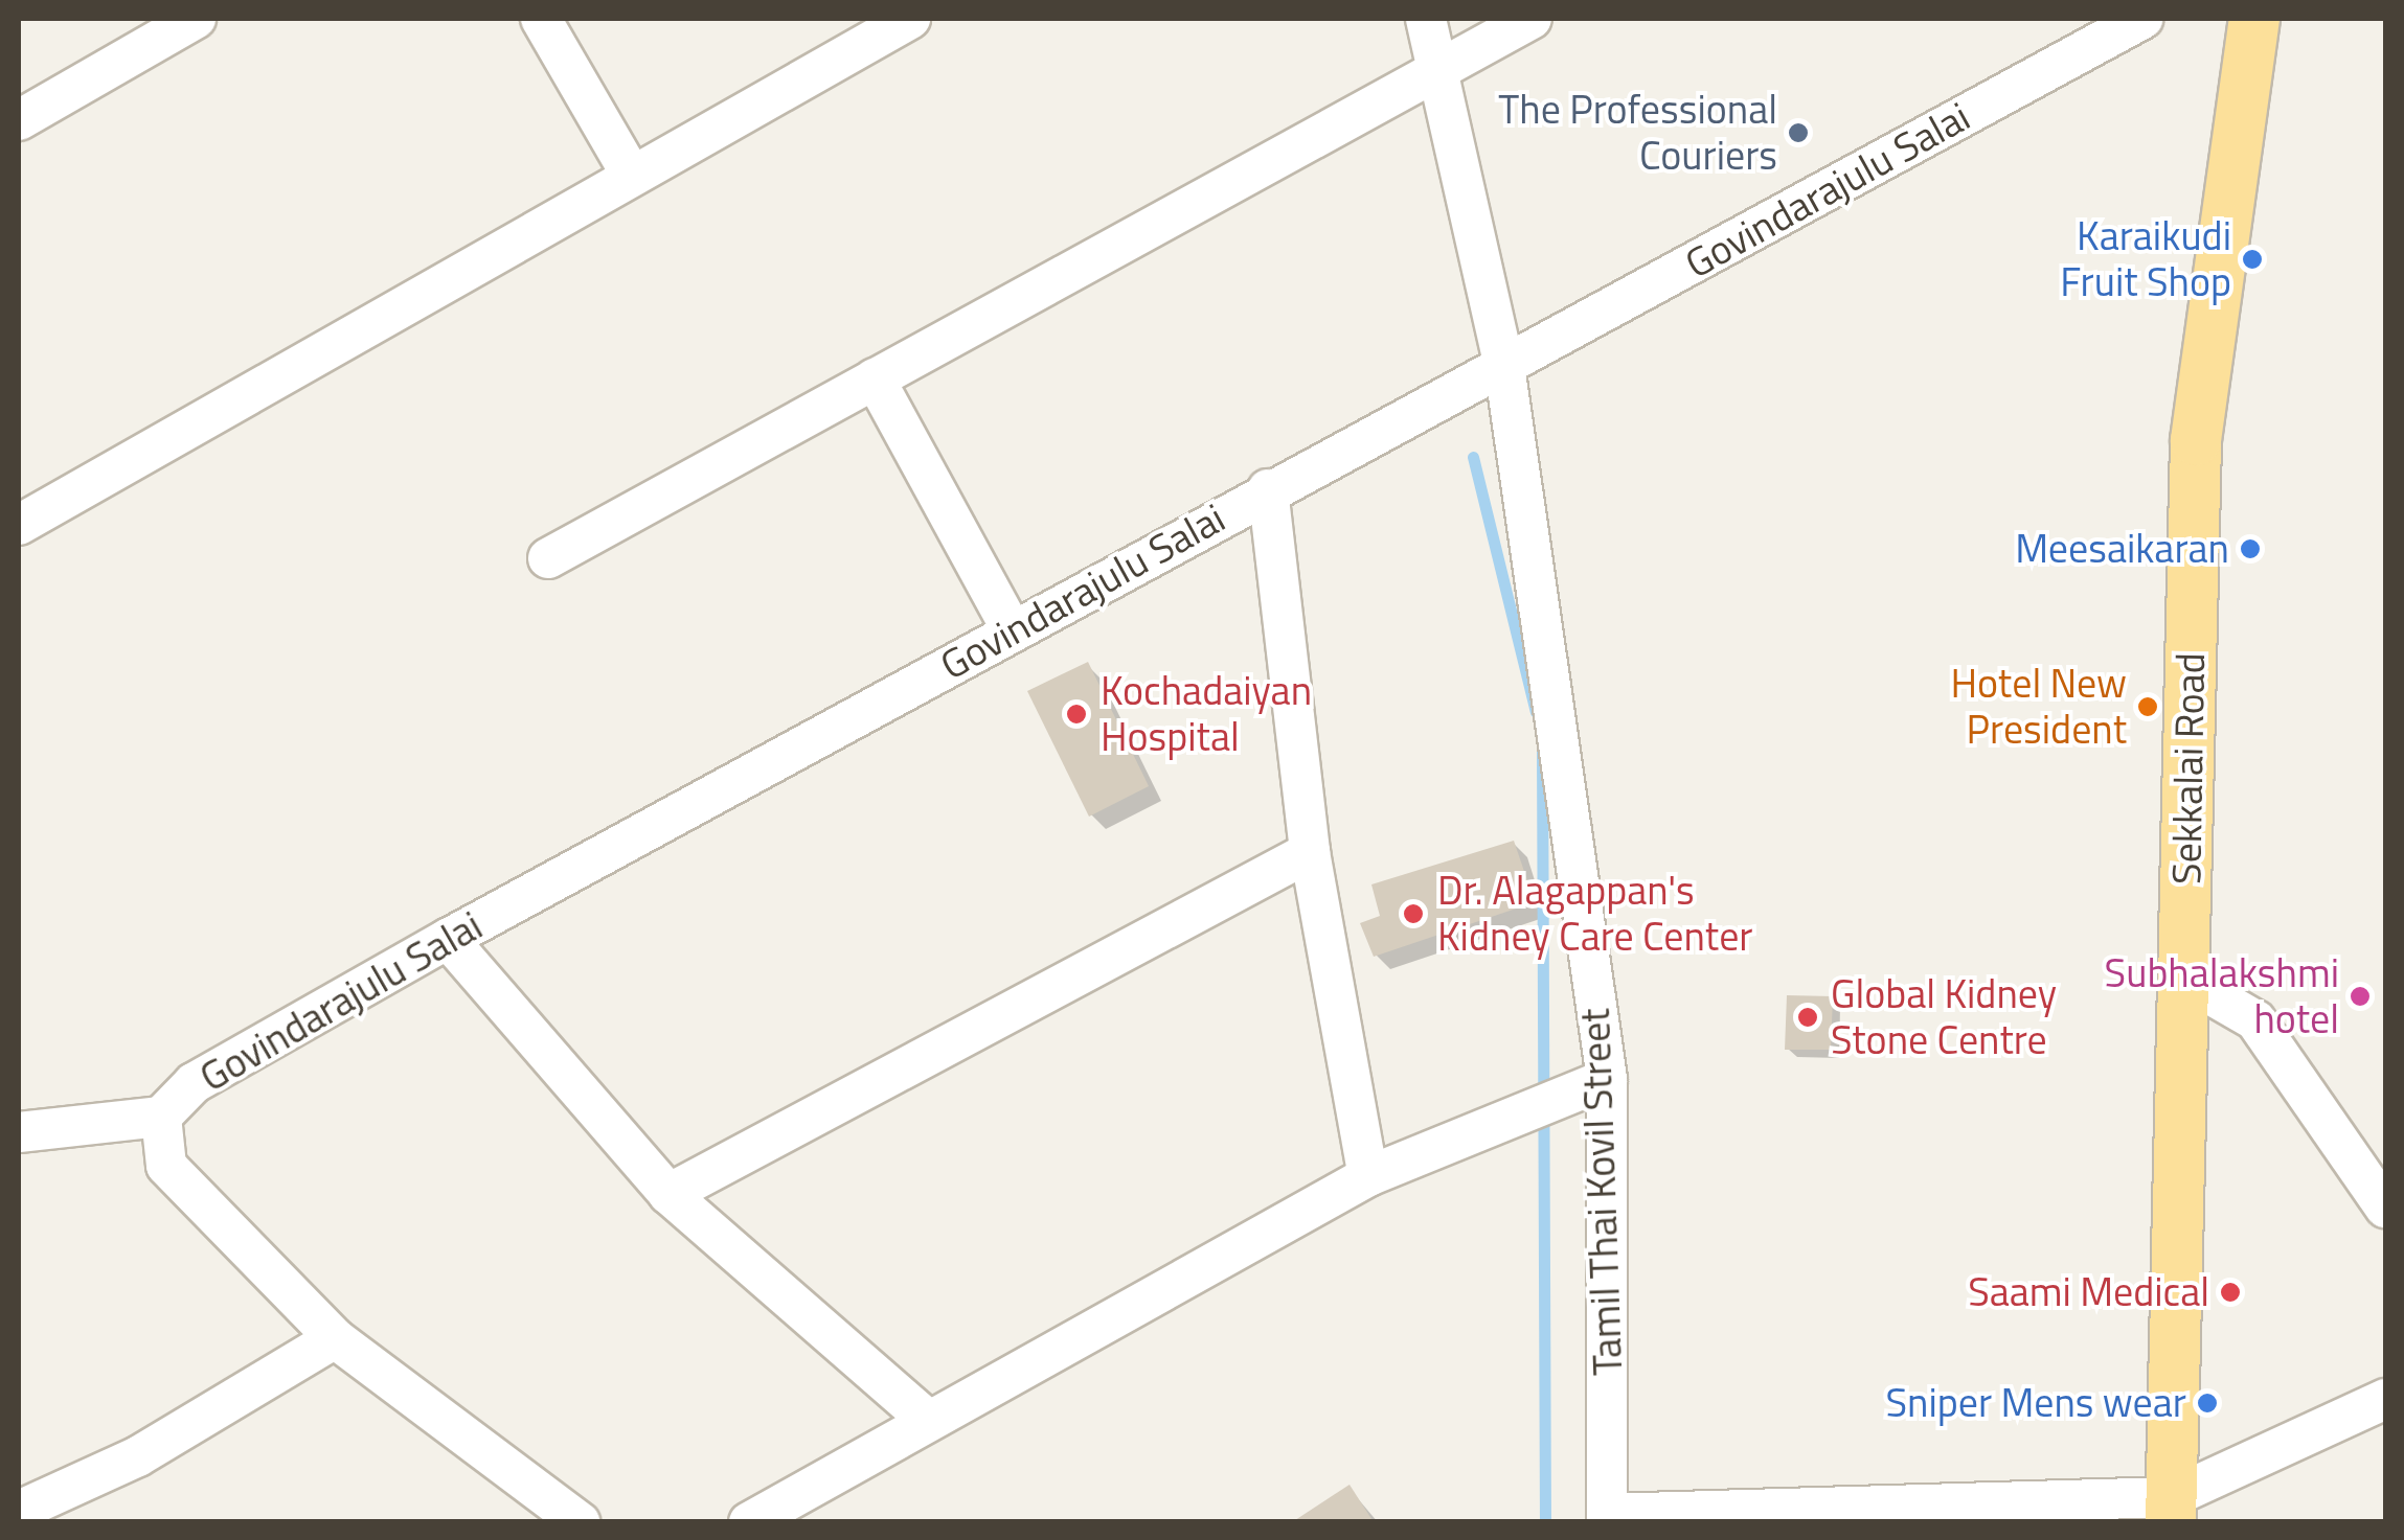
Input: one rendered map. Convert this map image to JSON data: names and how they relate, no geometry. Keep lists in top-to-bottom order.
{
  "streets": {
    "main road": ["Sekkalai Road"],
    "street": ["Govindarajulu Salai", "Tamil Thai Kovil Street"]
  },
  "crossings": [
    ["Govindarajulu Salai", "Tamil Thai Kovil Street"]
  ],
  "places": [
    "The Professional Couriers",
    "Karaikudi Fruit Shop",
    "Meesaikaran",
    "Hotel New President",
    "Kochadaiyan Hospital",
    "Dr. Alagappan's Kidney Care Center",
    "Subhalakshmi hotel",
    "Global Kidney Stone Centre",
    "Saami Medical",
    "Sniper Mens wear"
  ]
}
